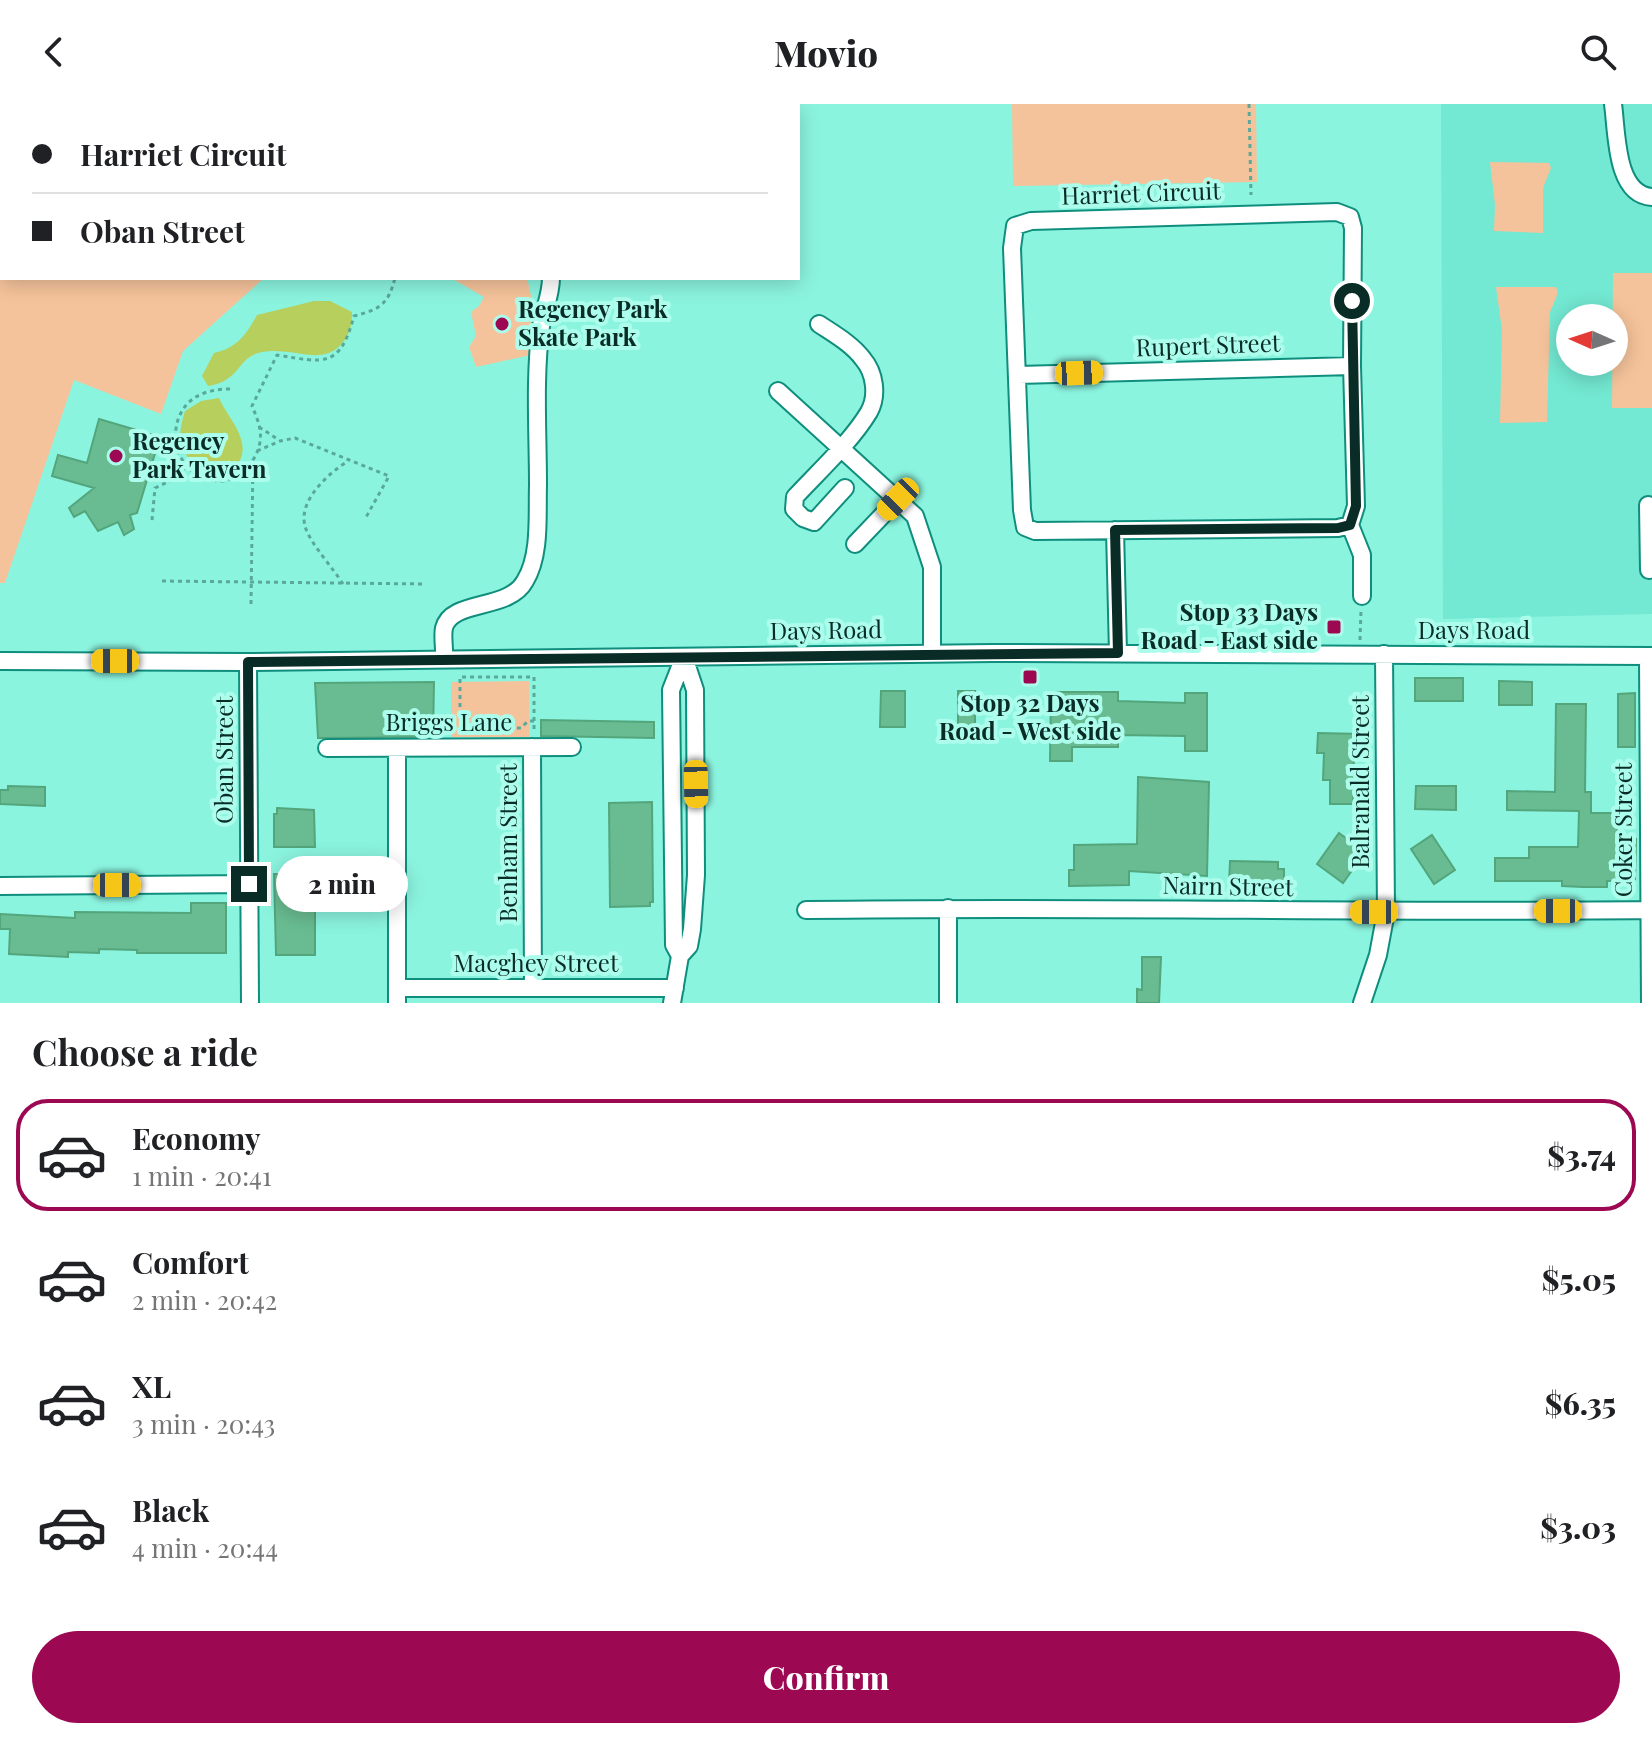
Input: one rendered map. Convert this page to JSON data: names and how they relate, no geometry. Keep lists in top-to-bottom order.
{
  "streets": {
    "street": [
      "Harriet Circuit",
      "Rupert Street",
      "Days Road",
      "Briggs Lane",
      "Oban Street",
      "Balranald Street",
      "Coker Street",
      "Benham Street",
      "Nairn Street",
      "Macghey Street"
    ]
  },
  "crossings": [
    ["Harriet Circuit", "Rupert Street"],
    ["Days Road", "Oban Street"],
    ["Days Road", "Balranald Street"],
    ["Days Road", "Coker Street"],
    ["Briggs Lane", "Benham Street"],
    ["Balranald Street", "Nairn Street"],
    ["Coker Street", "Nairn Street"],
    ["Benham Street", "Macghey Street"]
  ],
  "places": {
    "other": ["Regency Park Skate Park", "Regency Park Tavern"],
    "transit": ["Stop 33 Days Road - East side", "Stop 32 Days Road - West side"]
  },
  "north": "left",
  "page": {
    "header": "Movio",
    "banner": ["Harriet Circuit", "Oban Street"],
    "bubble": "2 min",
    "heading": "Choose a ride",
    "list": [
      {
        "name": "Economy",
        "note": "1 min · 20:41",
        "value": "$3.74"
      },
      {
        "name": "Comfort",
        "note": "2 min · 20:42",
        "value": "$5.05"
      },
      {
        "name": "XL",
        "note": "3 min · 20:43",
        "value": "$6.35"
      },
      {
        "name": "Black",
        "note": "4 min · 20:44",
        "value": "$3.03"
      }
    ],
    "buttons": "Confirm"
  }
}
